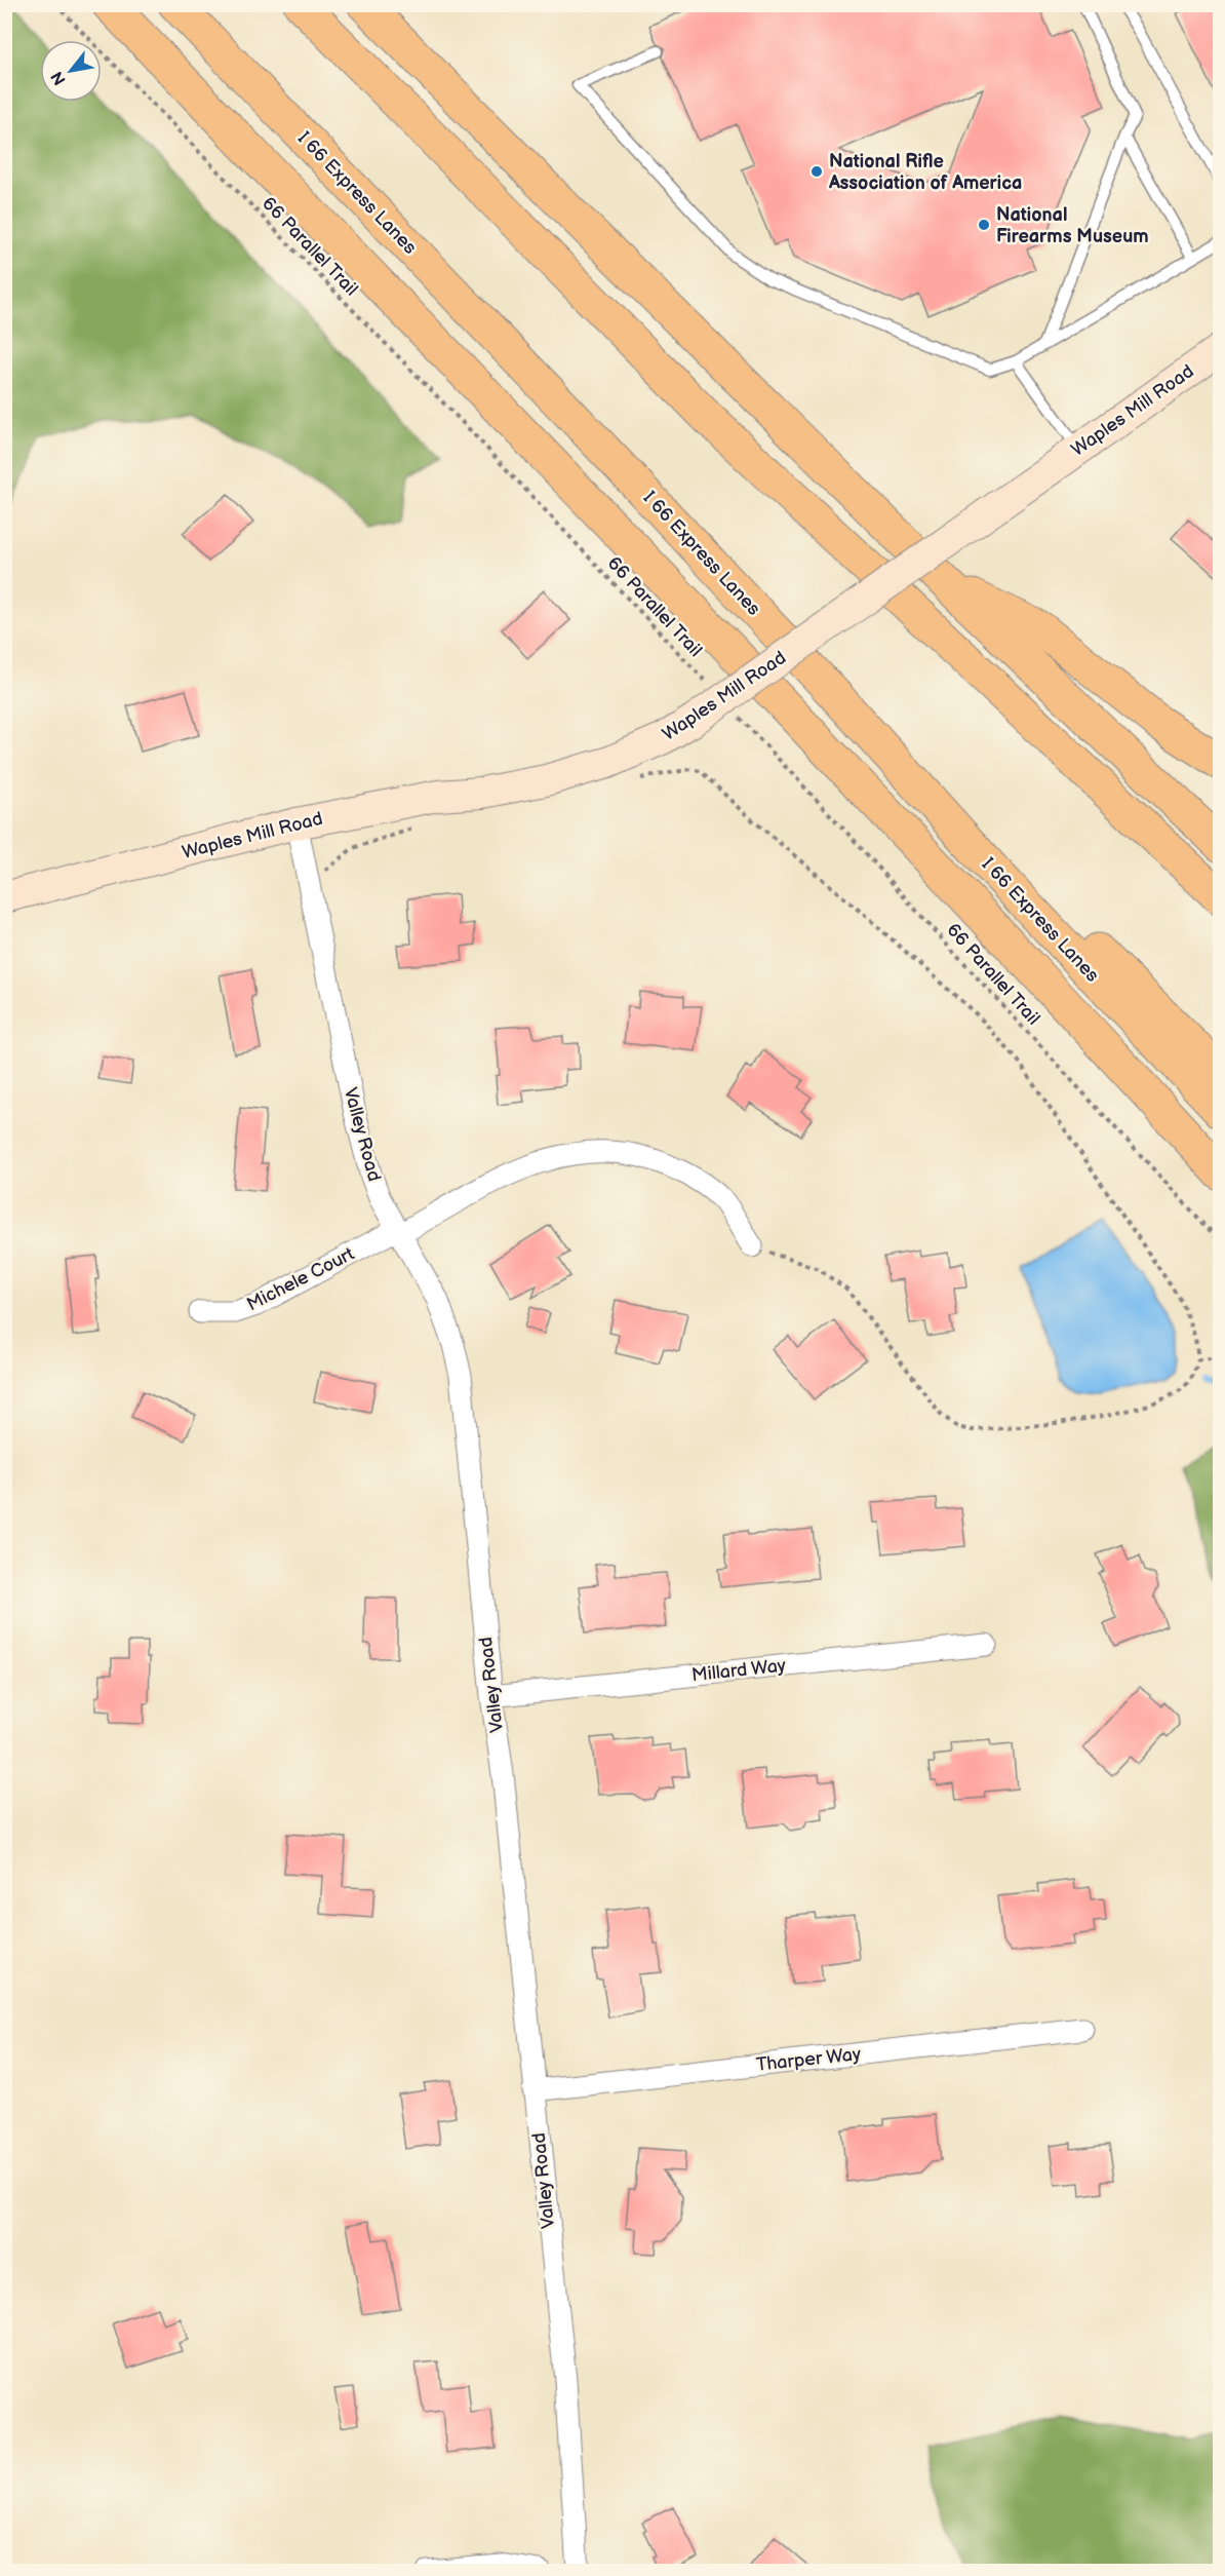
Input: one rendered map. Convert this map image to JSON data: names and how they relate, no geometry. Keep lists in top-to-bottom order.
{
  "streets": {
    "highway": ["I 66 Express Lanes"],
    "main road": ["Waples Mill Road"],
    "street": [
      "Valley Road",
      "Michele Court",
      "Millard Way",
      "Tharper Way"
    ],
    "path": ["66 Parallel Trail"]
  },
  "crossings": [
    ["Waples Mill Road", "Valley Road"],
    ["Valley Road", "Michele Court"],
    ["Valley Road", "Millard Way"],
    ["Valley Road", "Tharper Way"]
  ],
  "places": ["National Rifle Association of America", "National Firearms Museum"],
  "north": "bottom left"
}
